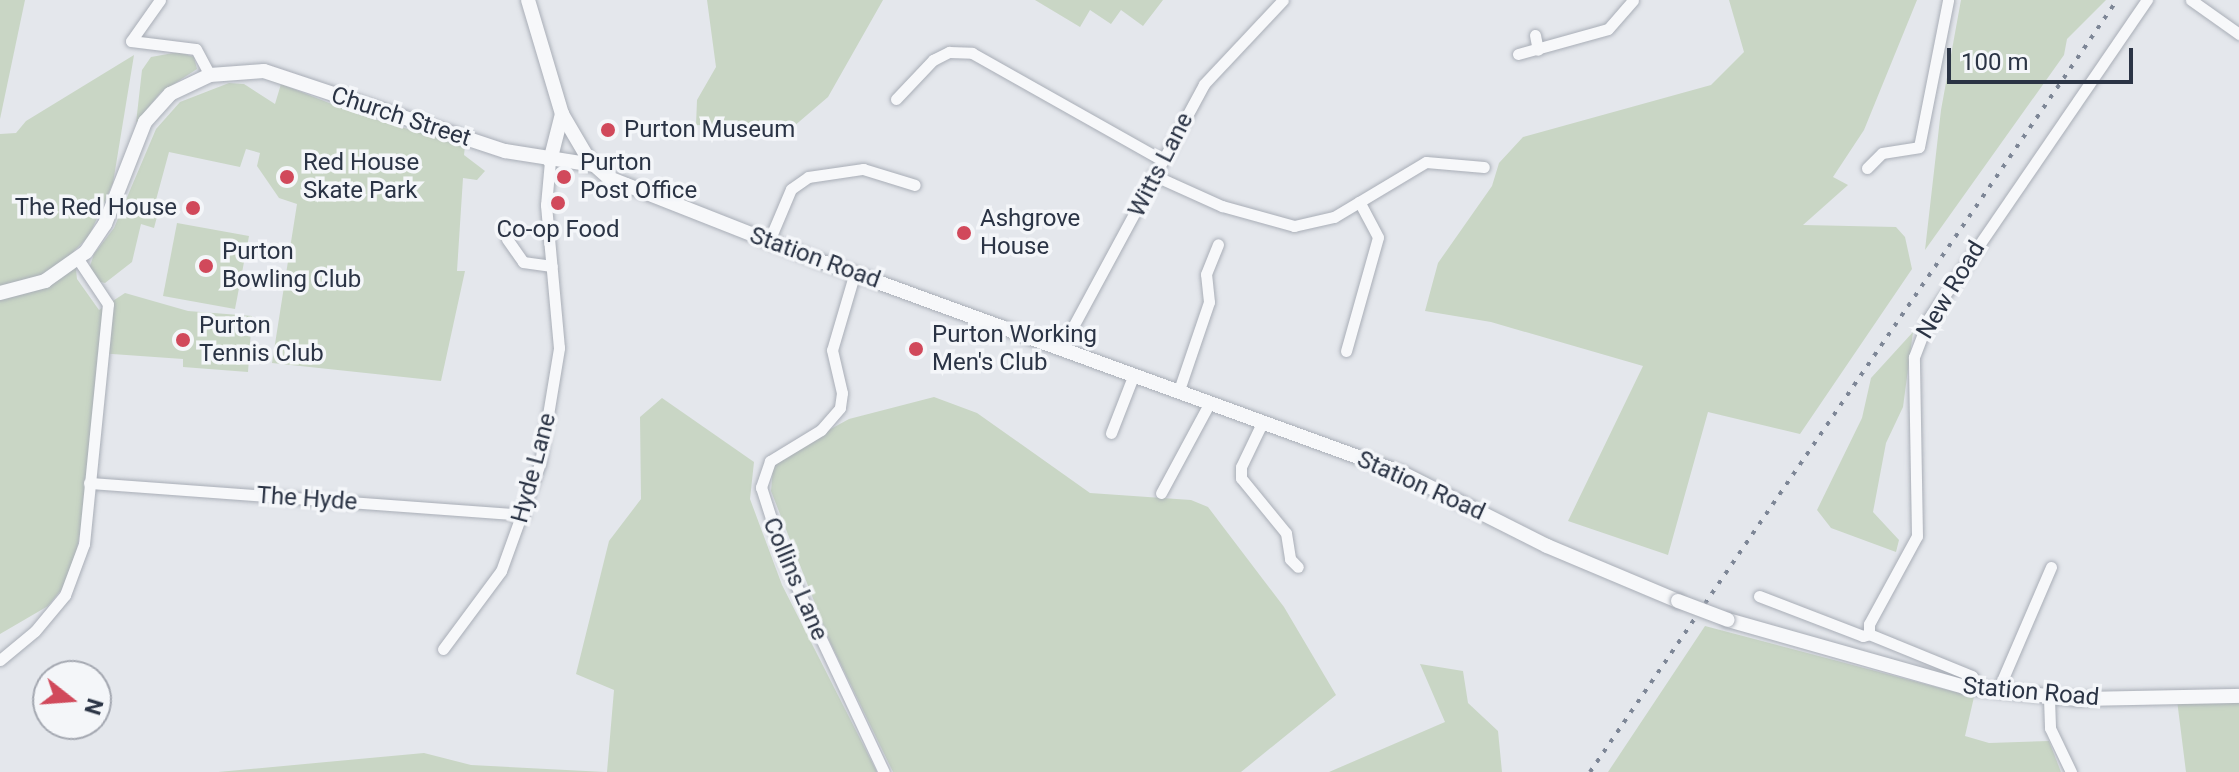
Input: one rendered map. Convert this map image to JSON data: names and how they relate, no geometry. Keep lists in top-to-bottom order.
{
  "streets": {
    "street": [
      "Church Street",
      "Witts Lane",
      "Station Road",
      "New Road",
      "Hyde Lane",
      "The Hyde",
      "Collins Lane"
    ]
  },
  "crossings": [
    ["Church Street", "Station Road"],
    ["Church Street", "Hyde Lane"],
    ["Witts Lane", "Station Road"],
    ["Station Road", "Collins Lane"],
    ["Hyde Lane", "The Hyde"]
  ],
  "places": [
    "Purton Museum",
    "Red House Skate Park",
    "Purton Post Office",
    "Co-op Food",
    "The Red House",
    "Ashgrove House",
    "Purton Bowling Club",
    "Purton Tennis Club",
    "Purton Working Men's Club"
  ],
  "scale_bar": "100 m",
  "north": "right"
}
